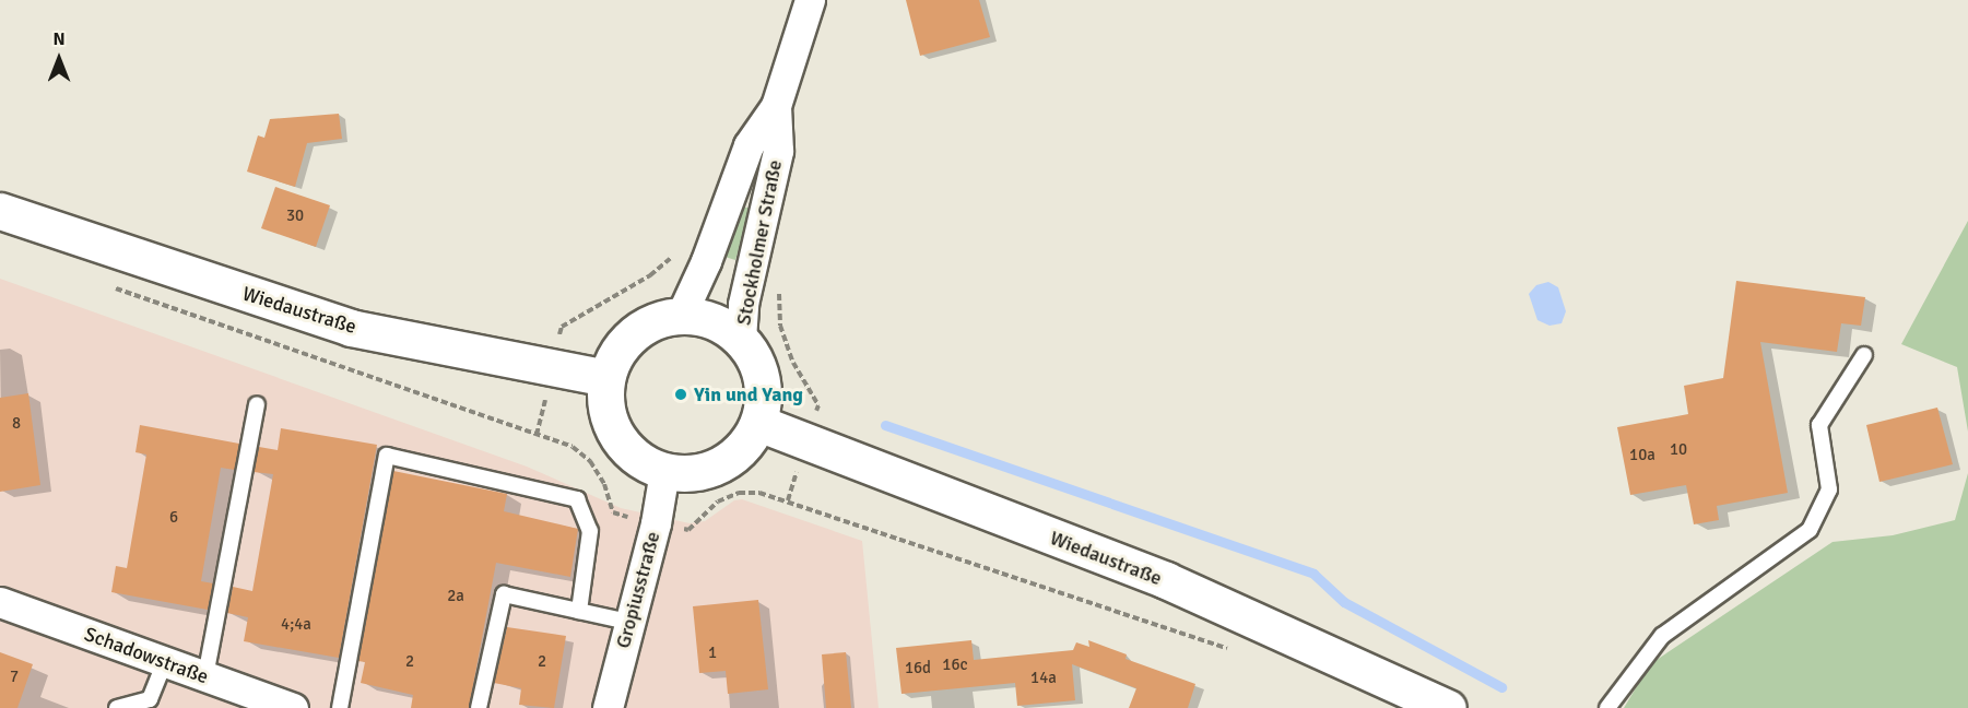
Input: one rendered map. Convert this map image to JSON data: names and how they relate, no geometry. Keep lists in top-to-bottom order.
{
  "streets": {
    "main road": ["Wiedaustraße"],
    "street": ["Stockholmer Straße", "Gropiusstraße", "Schadowstraße"]
  },
  "crossings": [
    ["Stockholmer Straße", "Wiedaustraße"],
    ["Stockholmer Straße", "Gropiusstraße"],
    ["Wiedaustraße", "Gropiusstraße"]
  ],
  "places": ["Yin und Yang"],
  "house_numbers": [
    "30",
    "8",
    "10",
    "10a",
    "6",
    "2a",
    "4;4a",
    "1",
    "2",
    "2",
    "16c",
    "16d",
    "7",
    "14a"
  ],
  "north": "top"
}
